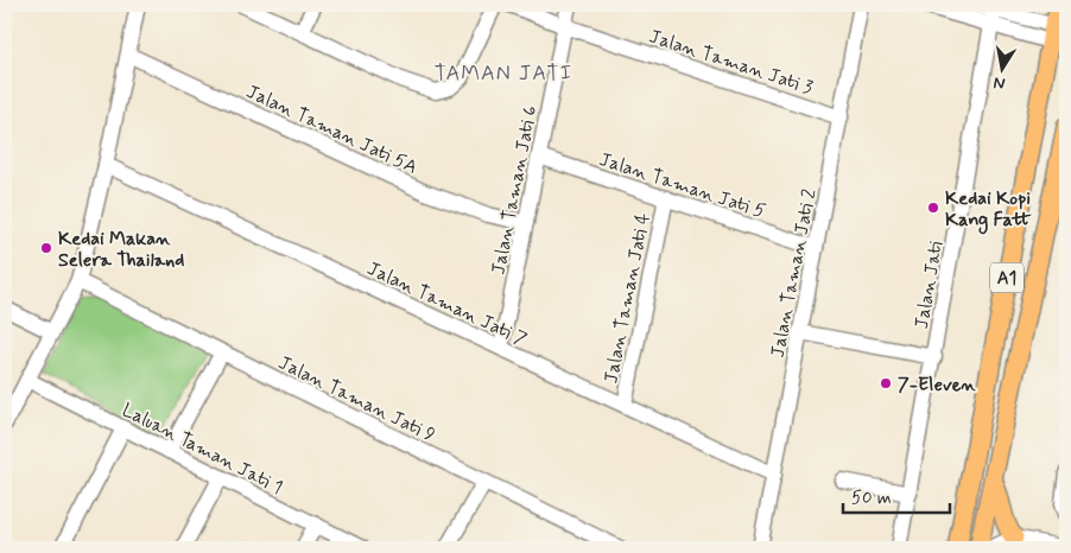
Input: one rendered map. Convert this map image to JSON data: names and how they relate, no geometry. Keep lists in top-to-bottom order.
{
  "streets": {
    "main road": ["A1"],
    "street": [
      "Jalan Taman Jati 3",
      "Jalan Taman Jati 5A",
      "Jalan Taman Jati 5",
      "Jalan Taman Jati 6",
      "Jalan Taman Jati 2",
      "Jalan Jati",
      "Jalan Taman Jati 4",
      "Jalan Taman Jati 7",
      "Jalan Taman Jati 9",
      "Laluan Taman Jati 1"
    ]
  },
  "crossings": [
    ["Jalan Taman Jati 3", "Jalan Taman Jati 6"],
    ["Jalan Taman Jati 3", "Jalan Taman Jati 2"],
    ["Jalan Taman Jati 5A", "Jalan Taman Jati 6"],
    ["Jalan Taman Jati 5", "Jalan Taman Jati 6"],
    ["Jalan Taman Jati 5", "Jalan Taman Jati 2"],
    ["Jalan Taman Jati 5", "Jalan Taman Jati 4"],
    ["Jalan Taman Jati 6", "Jalan Taman Jati 7"],
    ["Jalan Taman Jati 2", "Jalan Taman Jati 7"],
    ["Jalan Taman Jati 4", "Jalan Taman Jati 7"]
  ],
  "districts": ["TAMAN JATI"],
  "places": ["Kedai Kopi Kang Fatt", "Kedai Makan Selera Thailand", "7-Eleven"],
  "scale_bar": "50 m",
  "north": "bottom"
}
